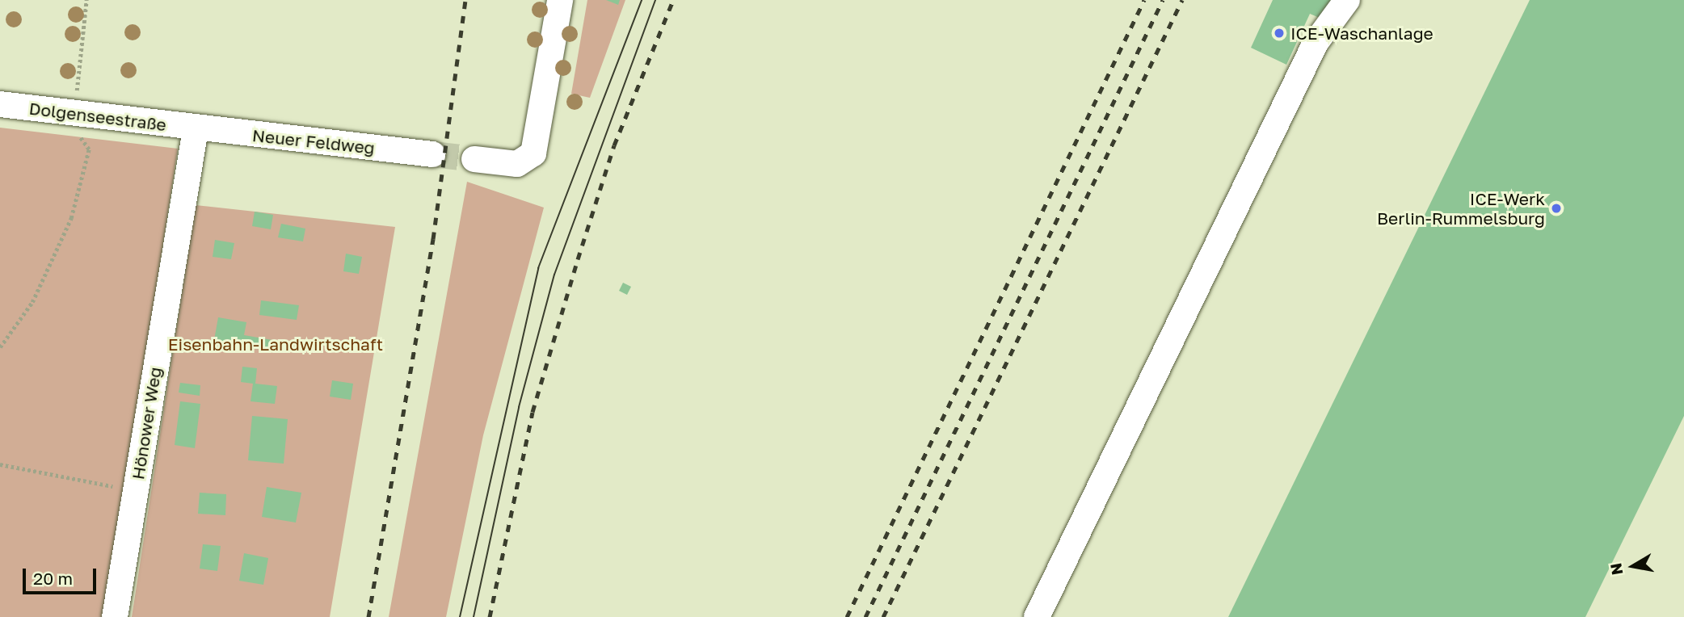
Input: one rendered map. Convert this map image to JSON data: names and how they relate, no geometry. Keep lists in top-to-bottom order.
{
  "streets": {
    "street": ["Dolgenseestraße", "Neuer Feldweg", "Hönower Weg"]
  },
  "crossings": [
    ["Dolgenseestraße", "Neuer Feldweg"],
    ["Dolgenseestraße", "Hönower Weg"],
    ["Neuer Feldweg", "Hönower Weg"]
  ],
  "parks": ["Eisenbahn-Landwirtschaft"],
  "places": ["ICE-Waschanlage", "ICE-Werk Berlin-Rummelsburg"],
  "scale_bar": "20 m",
  "north": "left"
}
